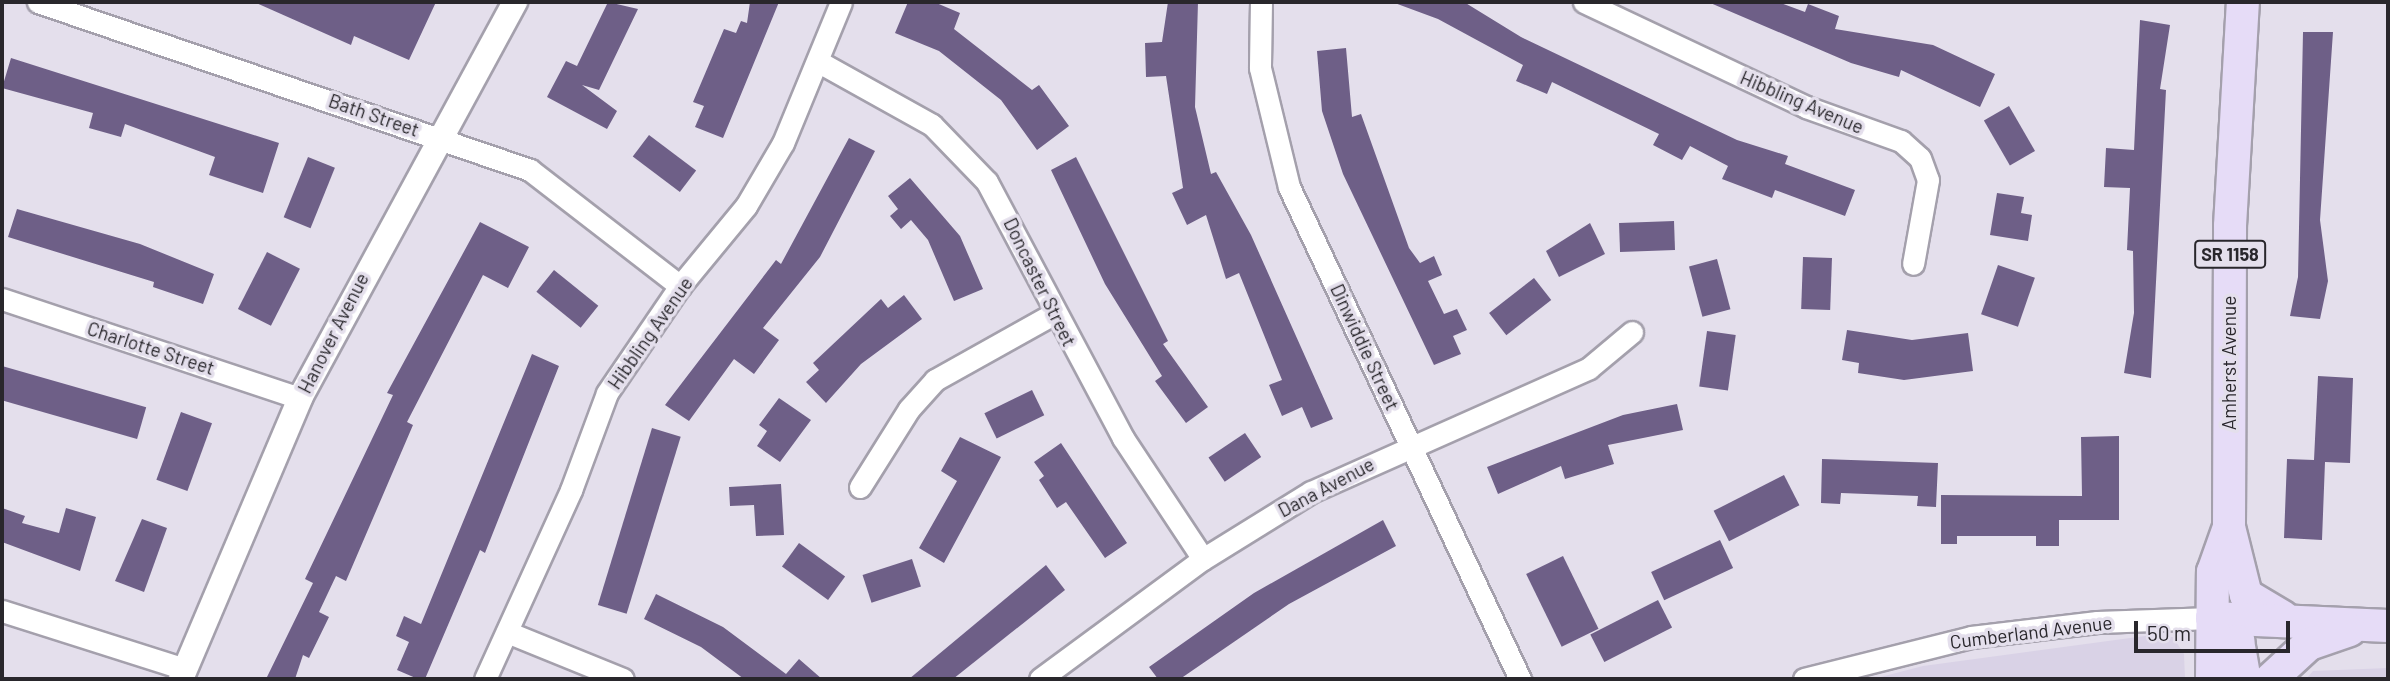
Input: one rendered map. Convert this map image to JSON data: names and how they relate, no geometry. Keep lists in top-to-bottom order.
{
  "streets": {
    "main road": ["SR 1158", "Amherst Avenue", "Cumberland Avenue"],
    "street": [
      "Hibbling Avenue",
      "Bath Street",
      "Doncaster Street",
      "Hanover Avenue",
      "Dinwiddie Street",
      "Charlotte Street",
      "Dana Avenue"
    ]
  },
  "crossings": [
    ["Hibbling Avenue", "Bath Street"],
    ["Hibbling Avenue", "Doncaster Street"],
    ["Bath Street", "Hanover Avenue"],
    ["Doncaster Street", "Dana Avenue"],
    ["Hanover Avenue", "Charlotte Street"],
    ["Dinwiddie Street", "Dana Avenue"],
    ["Amherst Avenue", "Cumberland Avenue"]
  ],
  "scale_bar": "50 m"
}
